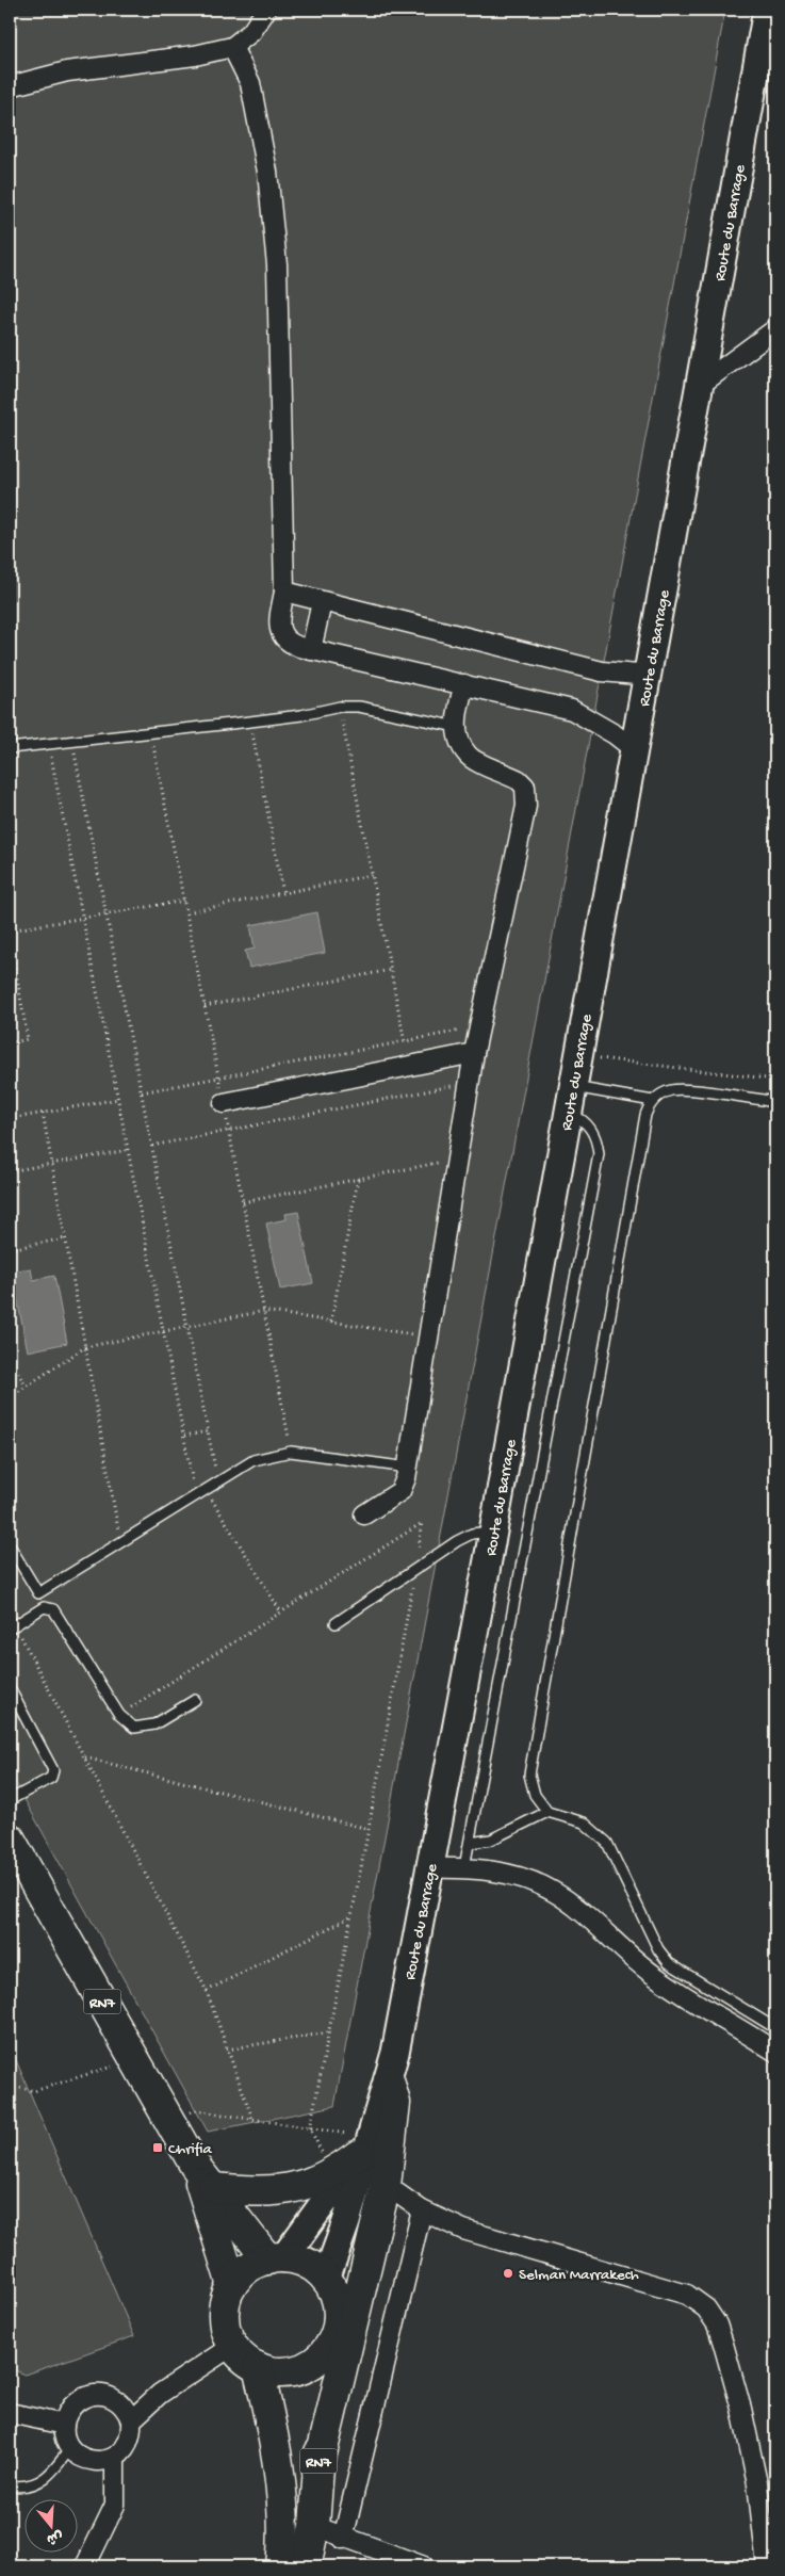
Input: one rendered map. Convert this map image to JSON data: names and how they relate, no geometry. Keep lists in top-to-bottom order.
{
  "streets": {
    "main road": ["Route du Barrage", "RN7"]
  },
  "crossings": [
    ["Route du Barrage", "RN7"]
  ],
  "places": {
    "transit": ["Chrifia"],
    "other": ["Selman Marrakech"]
  },
  "north": "bottom"
}
